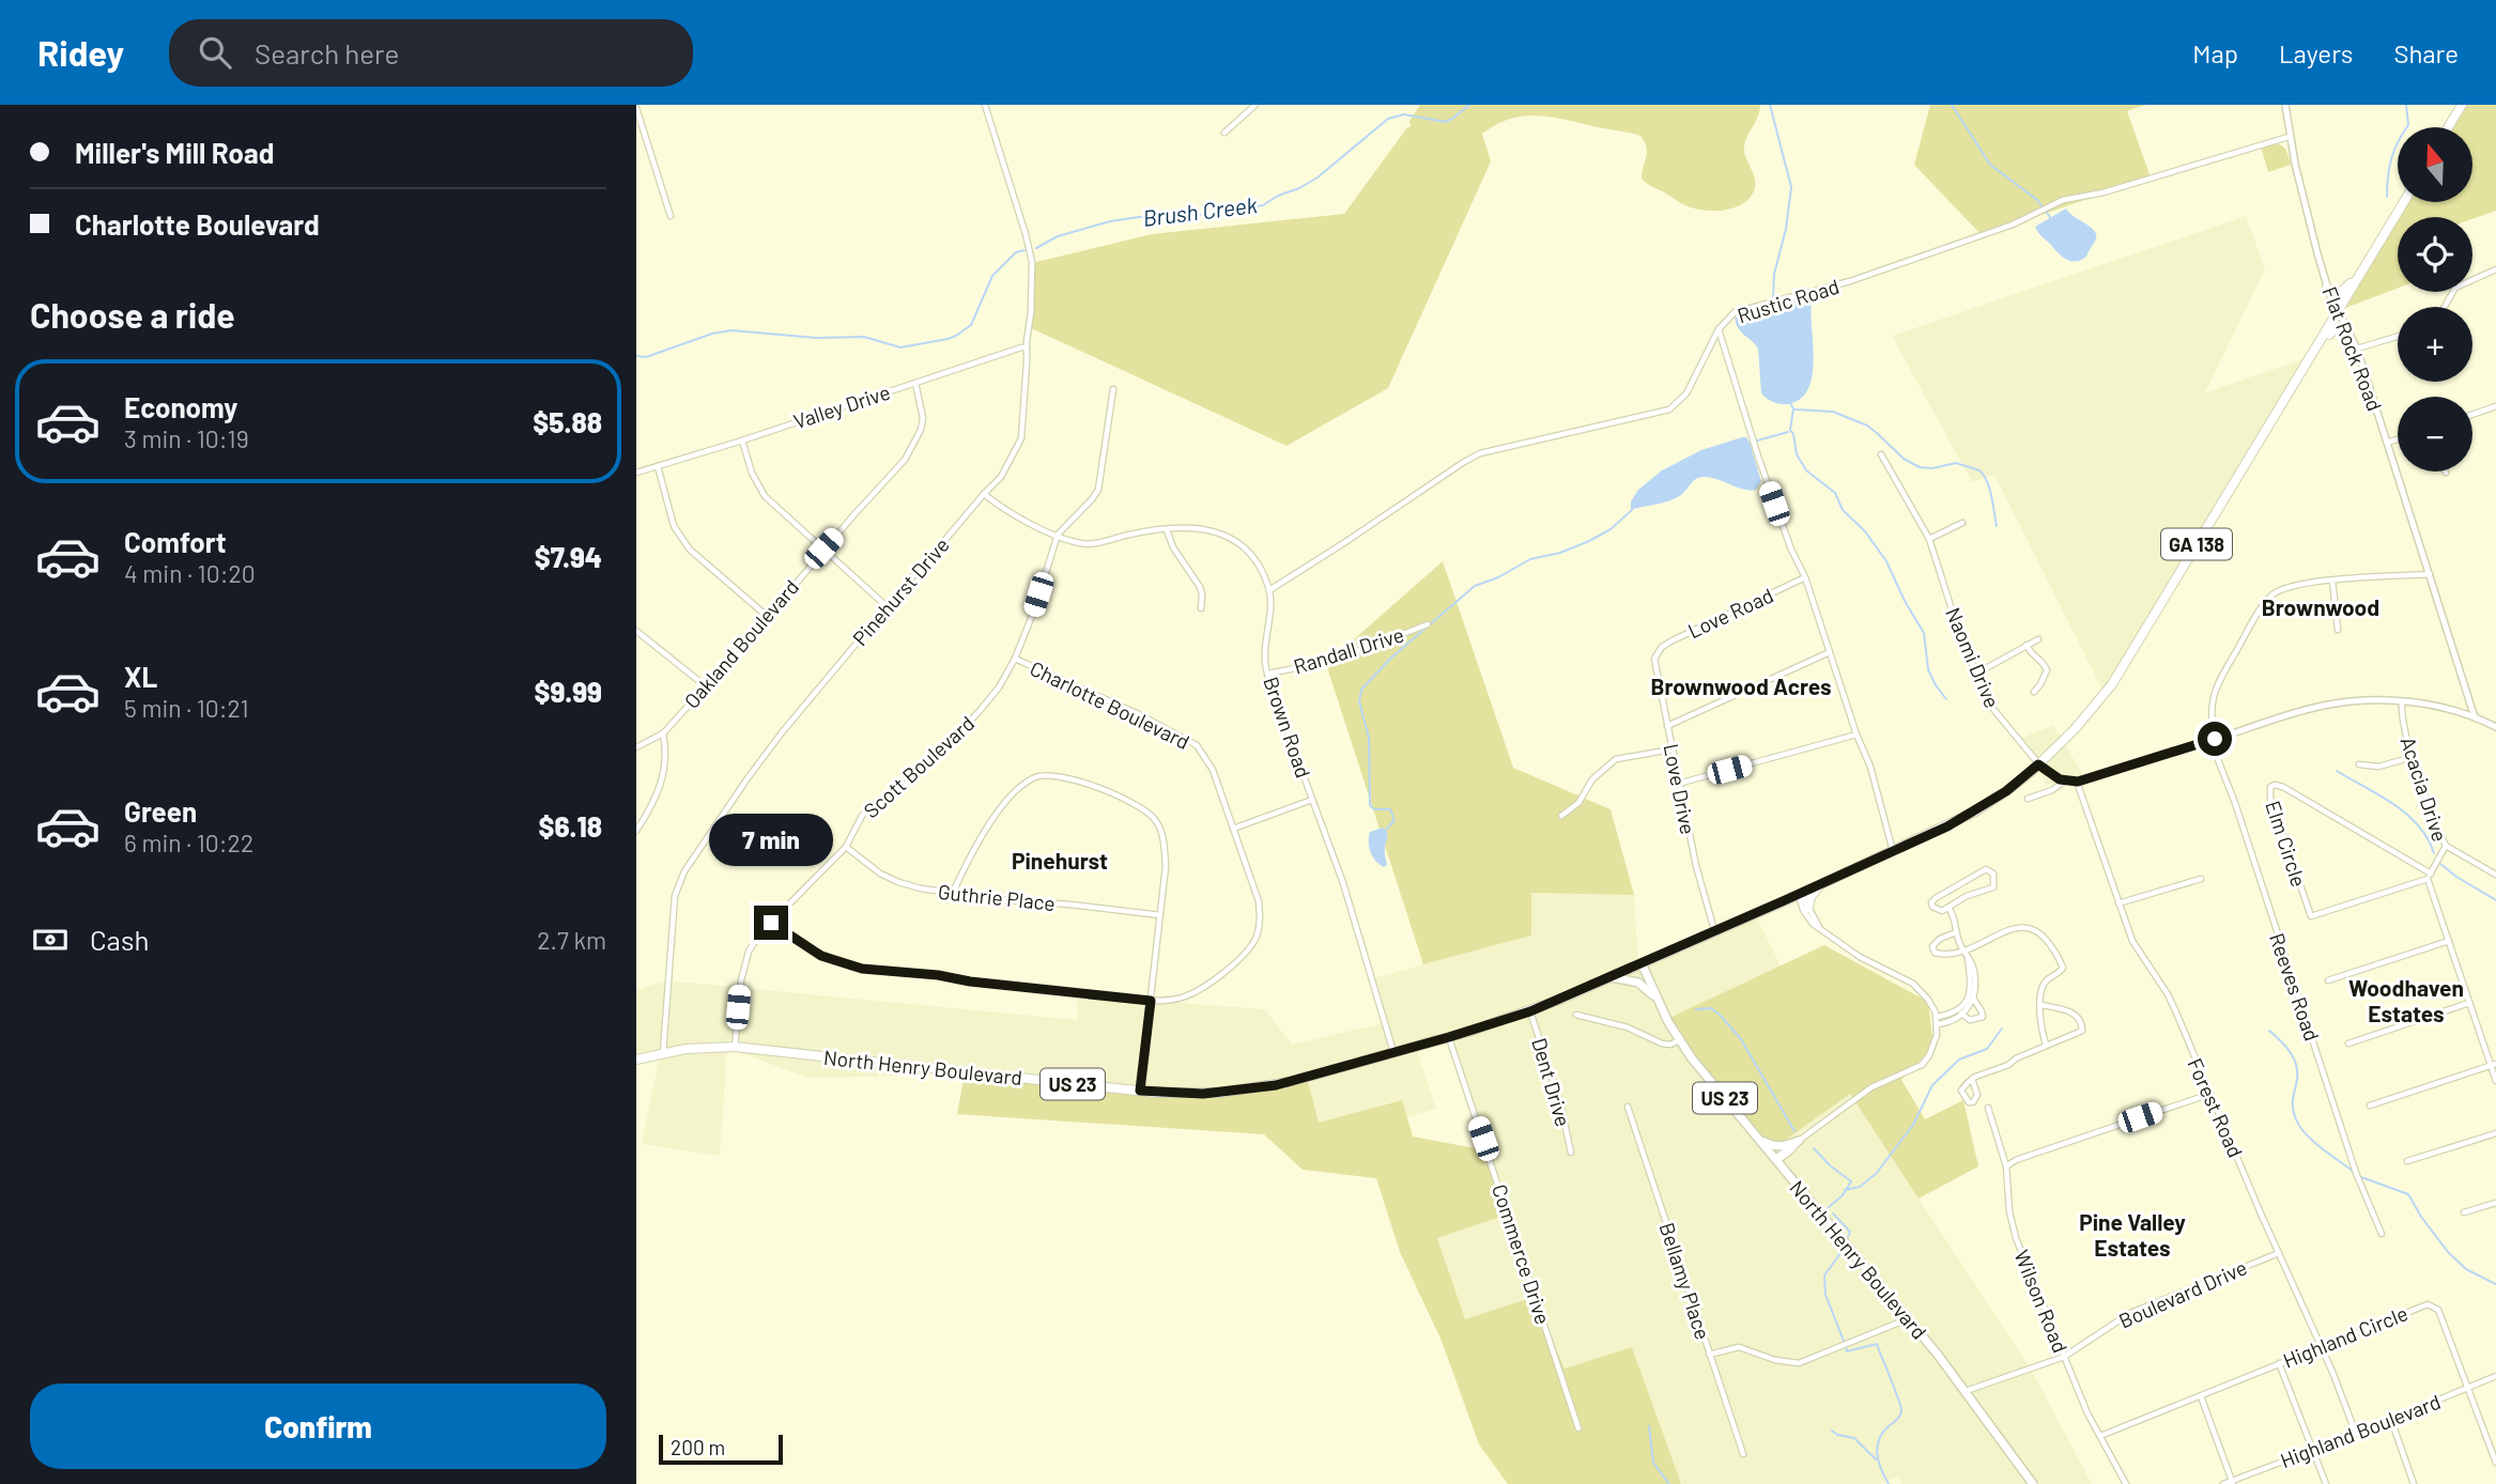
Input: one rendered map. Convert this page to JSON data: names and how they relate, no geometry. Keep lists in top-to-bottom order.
{
  "streets": {
    "highway": ["GA 138", "North Henry Boulevard", "US 23"],
    "street": [
      "Rustic Road",
      "Flat Rock Road",
      "Valley Drive",
      "Pinehurst Drive",
      "Love Road",
      "Oakland Boulevard",
      "Randall Drive",
      "Naomi Drive",
      "Charlotte Boulevard",
      "Brown Road",
      "Scott Boulevard",
      "Love Drive",
      "Acacia Drive",
      "Elm Circle",
      "Guthrie Place",
      "Reeves Road",
      "Dent Drive",
      "Forest Road",
      "Commerce Drive",
      "Bellamy Place",
      "Boulevard Drive",
      "Wilson Road",
      "Highland Circle",
      "Highland Boulevard"
    ]
  },
  "crossings": [
    ["Rustic Road", "Flat Rock Road"],
    ["Rustic Road", "Brown Road"],
    ["Flat Rock Road", "GA 138"],
    ["Flat Rock Road", "Reeves Road"],
    ["Valley Drive", "Pinehurst Drive"],
    ["Valley Drive", "Oakland Boulevard"],
    ["GA 138", "Naomi Drive"],
    ["GA 138", "Love Drive"],
    ["GA 138", "North Henry Boulevard"],
    ["Pinehurst Drive", "Brown Road"],
    ["Pinehurst Drive", "North Henry Boulevard"],
    ["Love Road", "Love Drive"],
    ["Randall Drive", "Brown Road"],
    ["Charlotte Boulevard", "Scott Boulevard"],
    ["Brown Road", "Scott Boulevard"],
    ["Brown Road", "North Henry Boulevard"],
    ["Scott Boulevard", "Guthrie Place"],
    ["Scott Boulevard", "North Henry Boulevard"],
    ["Acacia Drive", "Elm Circle"],
    ["North Henry Boulevard", "Dent Drive"],
    ["North Henry Boulevard", "Commerce Drive"],
    ["North Henry Boulevard", "Boulevard Drive"],
    ["Forest Road", "Boulevard Drive"],
    ["Forest Road", "Highland Circle"],
    ["Forest Road", "Highland Boulevard"],
    ["Boulevard Drive", "Wilson Road"],
    ["Wilson Road", "Highland Circle"],
    ["Highland Circle", "Highland Boulevard"]
  ],
  "districts": [
    "Brownwood",
    "Brownwood Acres",
    "Pinehurst",
    "Woodhaven Estates",
    "Pine Valley Estates"
  ],
  "water": ["Brush Creek"],
  "scale_bar": "200 m",
  "north": "top",
  "page": {
    "header": "Ridey",
    "search": "Search here",
    "nav": ["Map", "Layers", "Share"],
    "banner": ["Miller's Mill Road", "Charlotte Boulevard"],
    "map_buttons": ["+", "−"],
    "heading": "Choose a ride",
    "list": [
      {
        "name": "Economy",
        "note": "3 min · 10:19",
        "value": "$5.88"
      },
      {
        "name": "Comfort",
        "note": "4 min · 10:20",
        "value": "$7.94"
      },
      {
        "name": "XL",
        "note": "5 min · 10:21",
        "value": "$9.99"
      },
      {
        "name": "Green",
        "note": "6 min · 10:22",
        "value": "$6.18"
      }
    ],
    "bubble": "7 min",
    "pay": ["Cash", "2.7 km"],
    "buttons": "Confirm",
    "scale": "200 m"
  }
}
